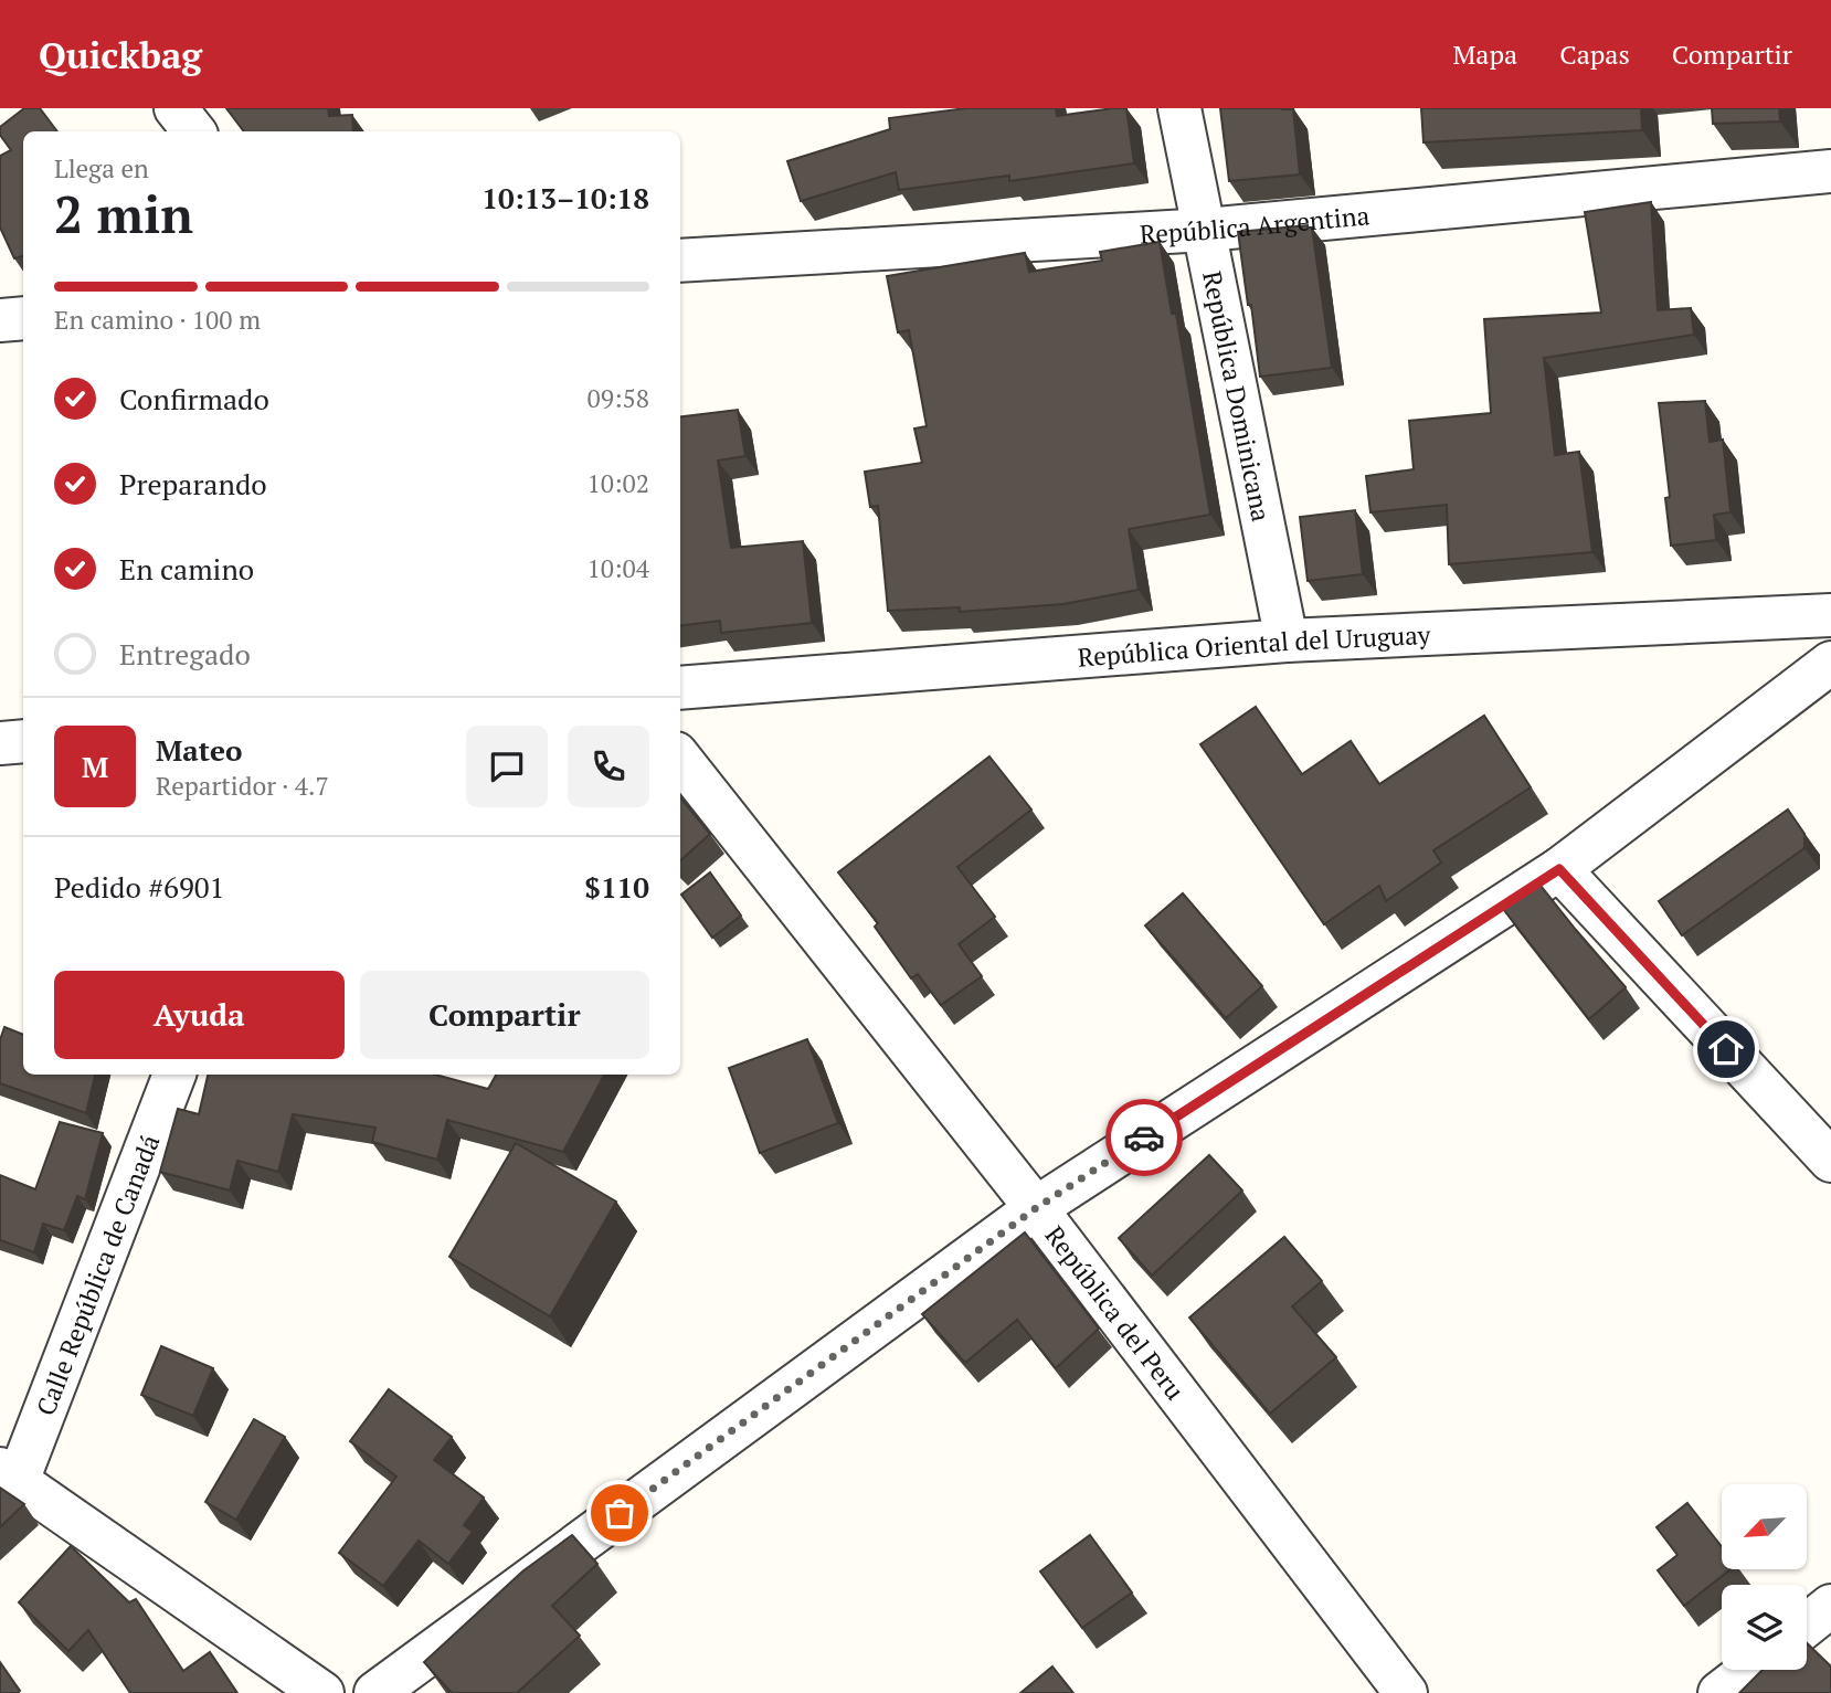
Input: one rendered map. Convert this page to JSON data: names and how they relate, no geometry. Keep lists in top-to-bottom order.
{
  "streets": {
    "street": [
      "República Argentina",
      "República Dominicana",
      "República Oriental del Uruguay",
      "Calle República de Canadá",
      "República del Peru"
    ]
  },
  "crossings": [
    ["República Argentina", "República Dominicana"],
    ["República Dominicana", "República Oriental del Uruguay"]
  ],
  "north": "bottom left",
  "page": {
    "header": "Quickbag",
    "nav": ["Mapa", "Capas", "Compartir"],
    "heading": ["2 min", "Llega en", "10:13–10:18"],
    "panel": [
      "Mateo",
      "Repartidor · 4.7",
      "Pedido #6901",
      "$110"
    ],
    "bar": "En camino · 100 m",
    "list": [
      ["Confirmado", "09:58"],
      ["Preparando", "10:02"],
      ["En camino", "10:04"],
      "Entregado"
    ],
    "round": "M",
    "buttons": ["Ayuda", "Compartir"]
  }
}
